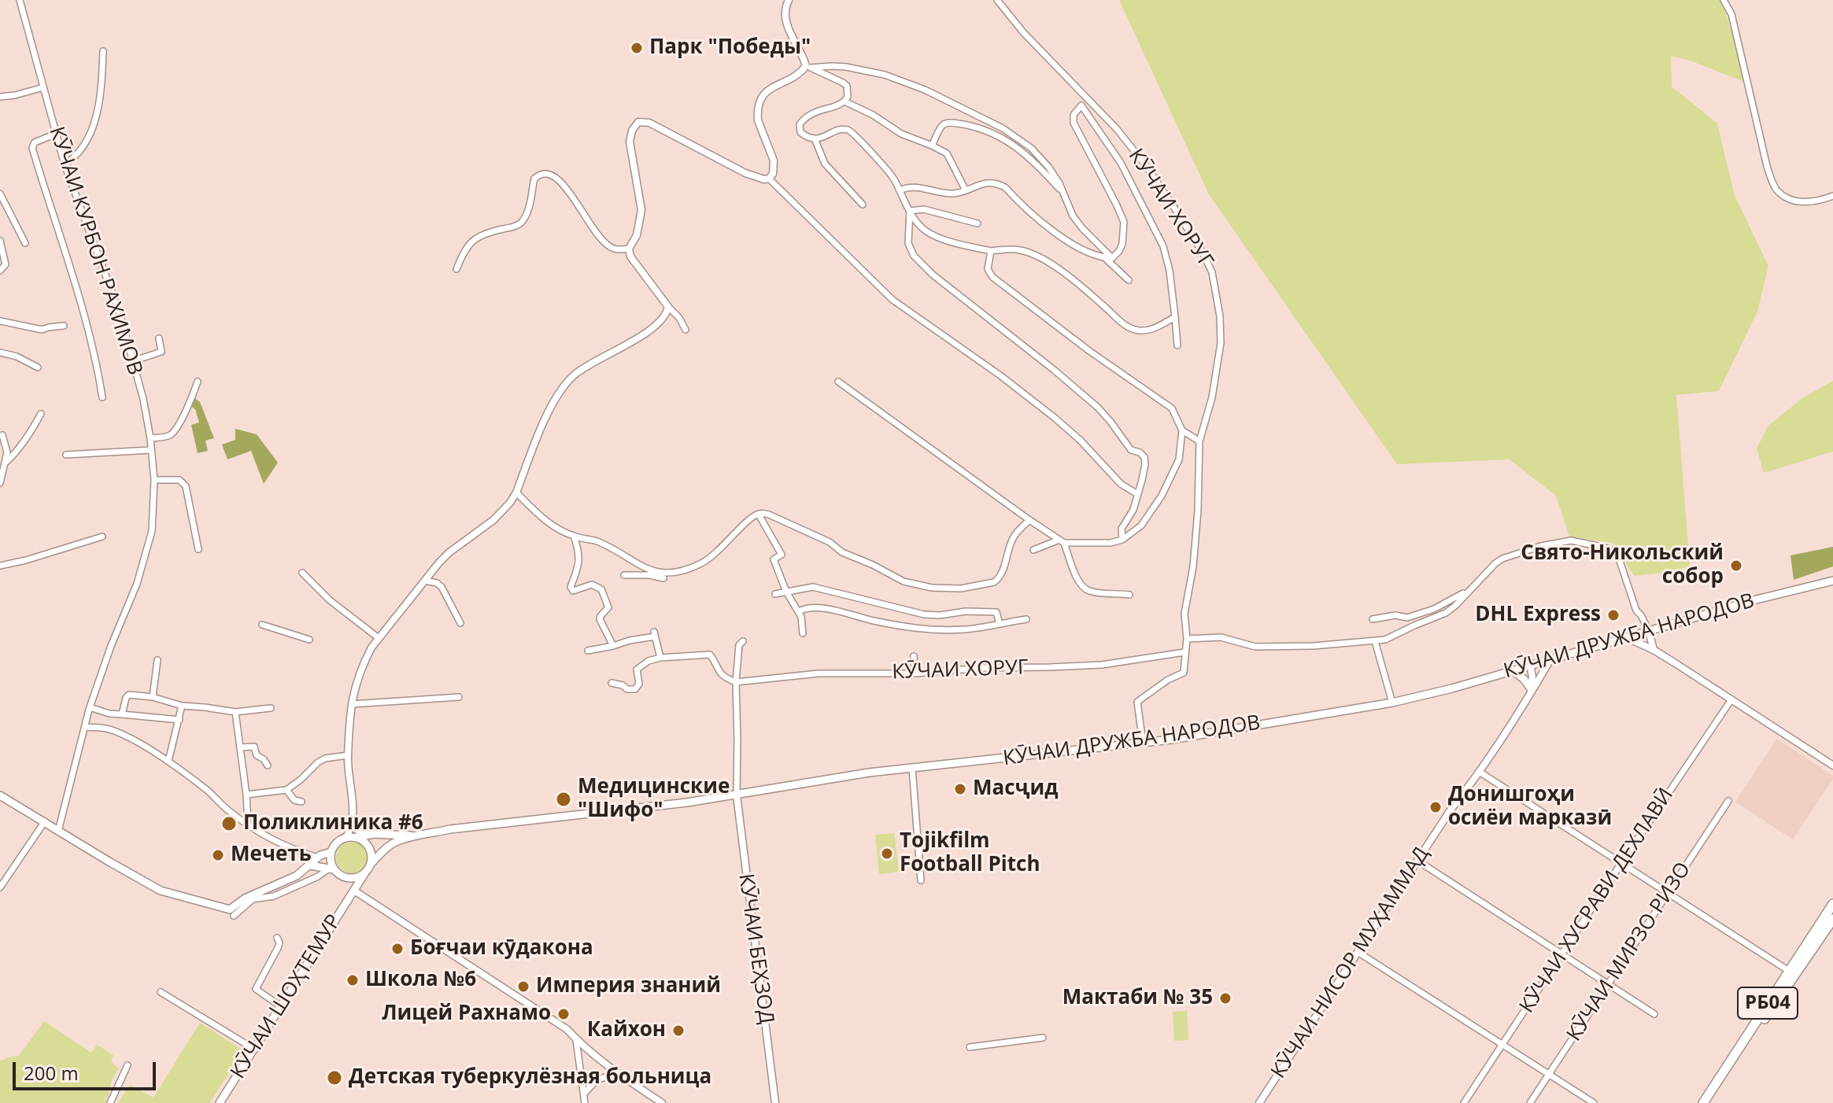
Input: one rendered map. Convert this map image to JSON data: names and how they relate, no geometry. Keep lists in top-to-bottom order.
{
  "streets": {
    "highway": ["РБ04"],
    "main road": ["КӮЧАИ ДРУЖБА НАРОДОВ", "КӮЧАИ ШОҲТЕМУР"],
    "street": [
      "КӮЧАИ ХОРУГ",
      "КӮЧАИ КУРБОН РАХИМОВ",
      "КӮЧАИ ХУСРАВИ ДЕХЛАВӢ",
      "КӮЧАИ БЕҲЗОД",
      "КӮЧАИ МИРЗО РИЗО",
      "КӮЧАИ НИСОР МУҲАММАД"
    ]
  },
  "crossings": [
    ["КӮЧАИ ХОРУГ", "КӮЧАИ ДРУЖБА НАРОДОВ"],
    ["КӮЧАИ ДРУЖБА НАРОДОВ", "КӮЧАИ БЕҲЗОД"],
    ["КӮЧАИ ДРУЖБА НАРОДОВ", "КӮЧАИ НИСОР МУҲАММАД"]
  ],
  "places": [
    "Парк \"Победы\"",
    "Свято-Никольский собор",
    "DHL Express",
    "Масҷид",
    "Медицинские \"Шифо\"",
    "Донишгоҳи осиёи марказӣ",
    "Поликлиника #6",
    "Tojikfilm Football Pitch",
    "Мечеть",
    "Боғчаи кӯдакона",
    "Школа №6",
    "Империя знаний",
    "Мактаби № 35",
    "Лицей Рахнамо",
    "Кайхон",
    "Детская туберкулёзная больница"
  ],
  "scale_bar": "200 m"
}
